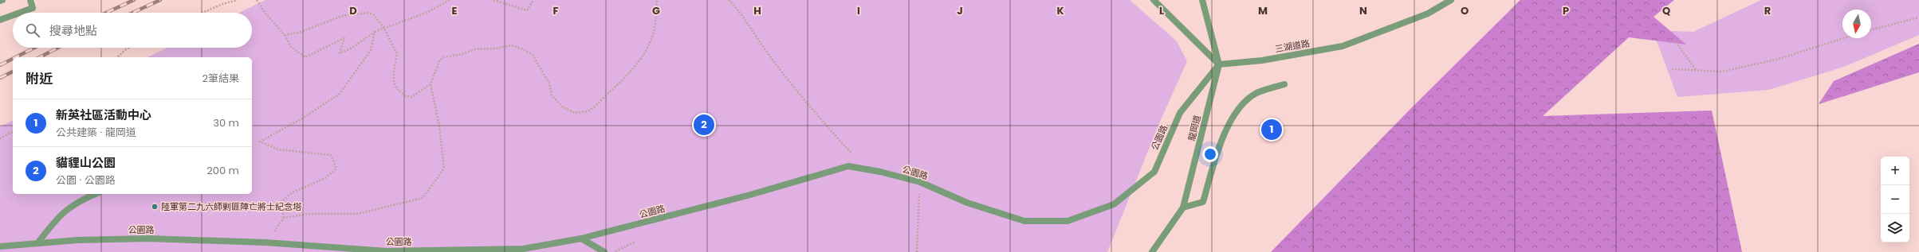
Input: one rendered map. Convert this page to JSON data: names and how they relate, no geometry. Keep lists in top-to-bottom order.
{
  "streets": {
    "street": ["三湖道路", "龍岡道", "公園路"]
  },
  "crossings": [
    ["三湖道路", "龍岡道"],
    ["三湖道路", "公園路"],
    ["龍岡道", "公園路"]
  ],
  "places": ["陸軍第二九六師剿匪陣亡將士紀念塔"],
  "north": "bottom",
  "page": {
    "search": "搜尋地點",
    "heading": ["附近", "2筆結果"],
    "list": [
      {
        "mark": "1",
        "name": "新英社區活動中心",
        "note": "公共建築 · 龍岡道",
        "value": "30 m"
      },
      {
        "mark": "2",
        "name": "貓貍山公園",
        "note": "公園 · 公園路",
        "value": "200 m"
      }
    ],
    "pins": ["2", "1"],
    "map_buttons": ["+", "−"]
  },
  "grid": {
    "columns": [
      "D",
      "E",
      "F",
      "G",
      "H",
      "I",
      "J",
      "K",
      "L",
      "M",
      "N",
      "O",
      "P",
      "Q",
      "R"
    ]
  }
}
